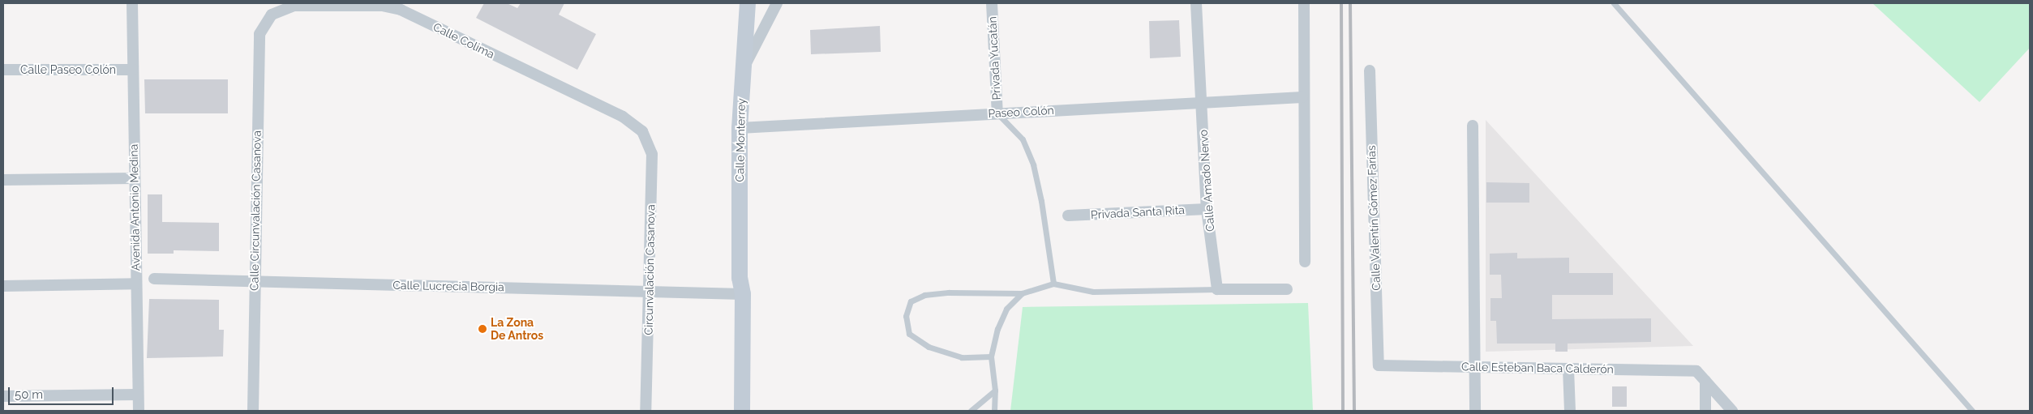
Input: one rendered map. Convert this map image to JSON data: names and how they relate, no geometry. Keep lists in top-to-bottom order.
{
  "streets": {
    "street": [
      "Calle Colima",
      "Privada Yucatán",
      "Calle Paseo Colón",
      "Paseo Colón",
      "Calle Monterrey",
      "Calle Amado Nervo",
      "Avenida Antonio Medina",
      "Calle Circunvalación Casanova",
      "Privada Santa Rita",
      "Calle Valentín Gómez Farías",
      "Circunvalación Casanova",
      "Calle Lucrecia Borgia",
      "Calle Esteban Baca Calderón"
    ]
  },
  "crossings": [
    ["Calle Colima", "Calle Circunvalación Casanova"],
    ["Calle Colima", "Circunvalación Casanova"],
    ["Privada Yucatán", "Paseo Colón"],
    ["Calle Paseo Colón", "Avenida Antonio Medina"],
    ["Paseo Colón", "Calle Monterrey"],
    ["Paseo Colón", "Calle Amado Nervo"],
    ["Calle Monterrey", "Calle Lucrecia Borgia"],
    ["Calle Amado Nervo", "Privada Santa Rita"],
    ["Calle Circunvalación Casanova", "Calle Lucrecia Borgia"],
    ["Calle Valentín Gómez Farías", "Calle Esteban Baca Calderón"],
    ["Circunvalación Casanova", "Calle Lucrecia Borgia"]
  ],
  "places": ["La Zona De Antros"],
  "scale_bar": "50 m"
}
